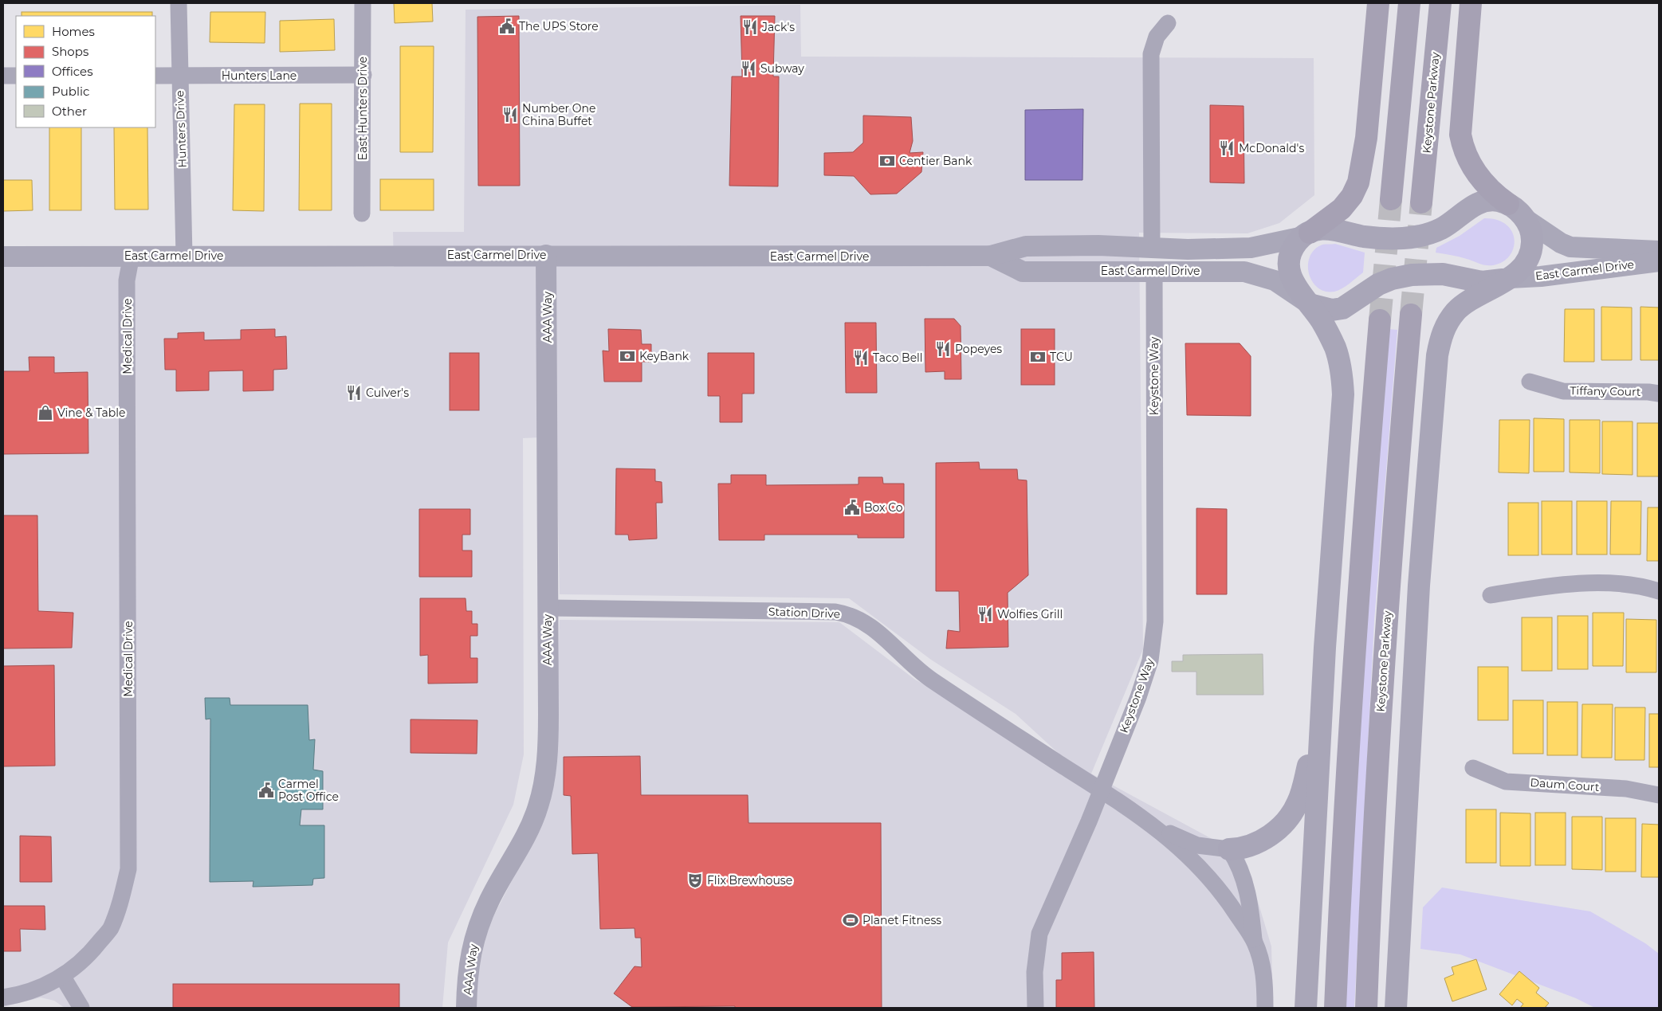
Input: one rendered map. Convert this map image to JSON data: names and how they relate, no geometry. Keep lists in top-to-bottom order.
{
  "streets": {
    "highway": ["Keystone Parkway"],
    "street": [
      "Hunters Lane",
      "East Hunters Drive",
      "Hunters Drive",
      "East Carmel Drive",
      "AAA Way",
      "Medical Drive",
      "Keystone Way",
      "Tiffany Court",
      "Station Drive",
      "Daum Court"
    ]
  },
  "crossings": [
    ["Hunters Lane", "East Hunters Drive"],
    ["Hunters Lane", "Hunters Drive"],
    ["Hunters Drive", "East Carmel Drive"],
    ["East Carmel Drive", "AAA Way"],
    ["East Carmel Drive", "Medical Drive"],
    ["East Carmel Drive", "Keystone Way"],
    ["AAA Way", "Station Drive"],
    ["Keystone Way", "Station Drive"]
  ],
  "places": {
    "public building": ["The UPS Store", "Box Co", "Carmel Post Office"],
    "restaurant": [
      "Jack's",
      "Subway",
      "Number One China Buffet",
      "McDonald's",
      "Popeyes",
      "Taco Bell",
      "Culver's",
      "Wolfies Grill"
    ],
    "bank": ["Centier Bank", "KeyBank", "TCU"],
    "shop": ["Vine & Table"],
    "theatre": ["Flix Brewhouse"],
    "sports": ["Planet Fitness"]
  },
  "legend": [
    "Homes",
    "Shops",
    "Offices",
    "Public",
    "Other"
  ]
}
